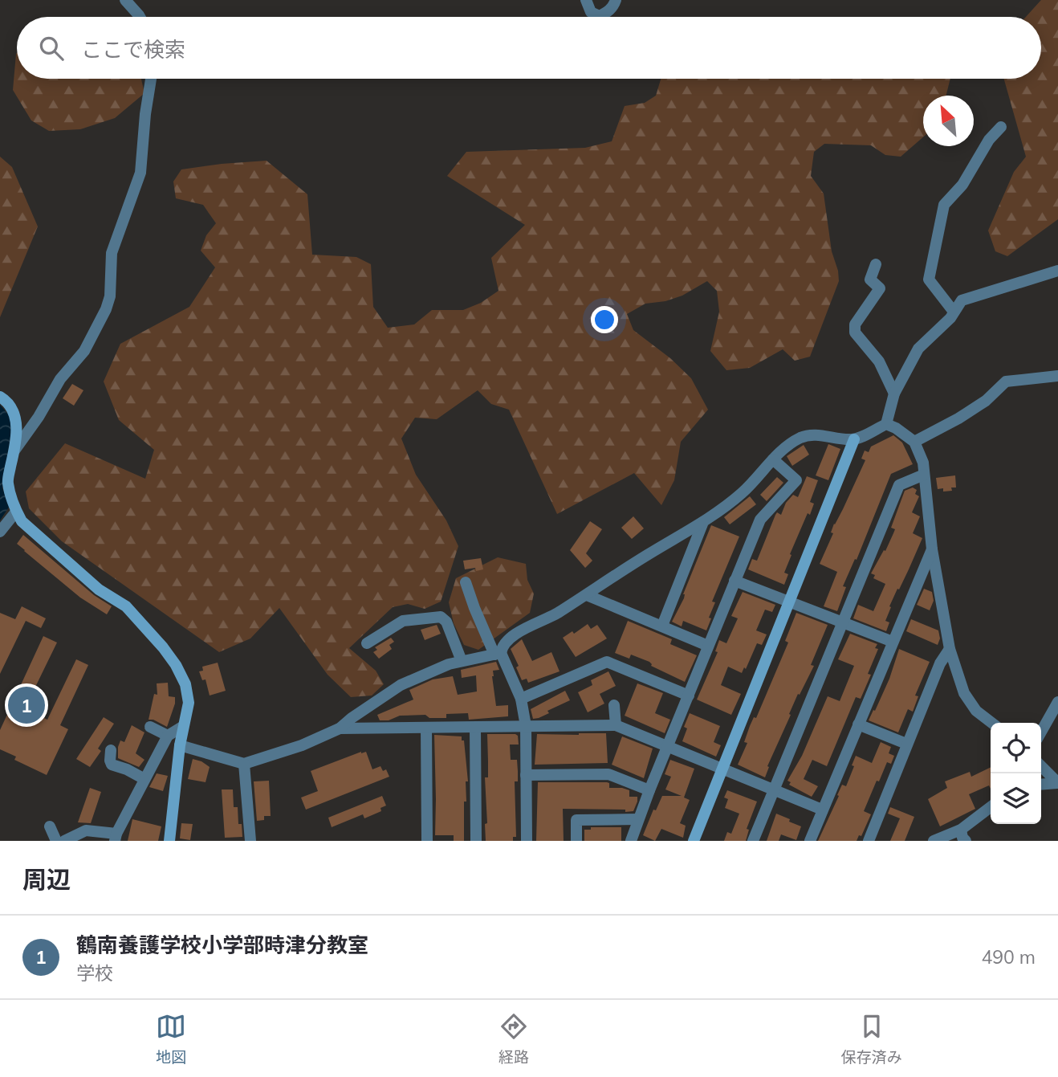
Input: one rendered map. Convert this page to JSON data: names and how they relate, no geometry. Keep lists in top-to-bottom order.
{
  "north": "top left",
  "page": {
    "search": "ここで検索",
    "pins": "1",
    "heading": "周辺",
    "list": [
      {
        "mark": "1",
        "name": "鶴南養護学校小学部時津分教室",
        "note": "学校",
        "value": "490 m"
      }
    ],
    "nav": ["地図", "経路", "保存済み"]
  }
}
